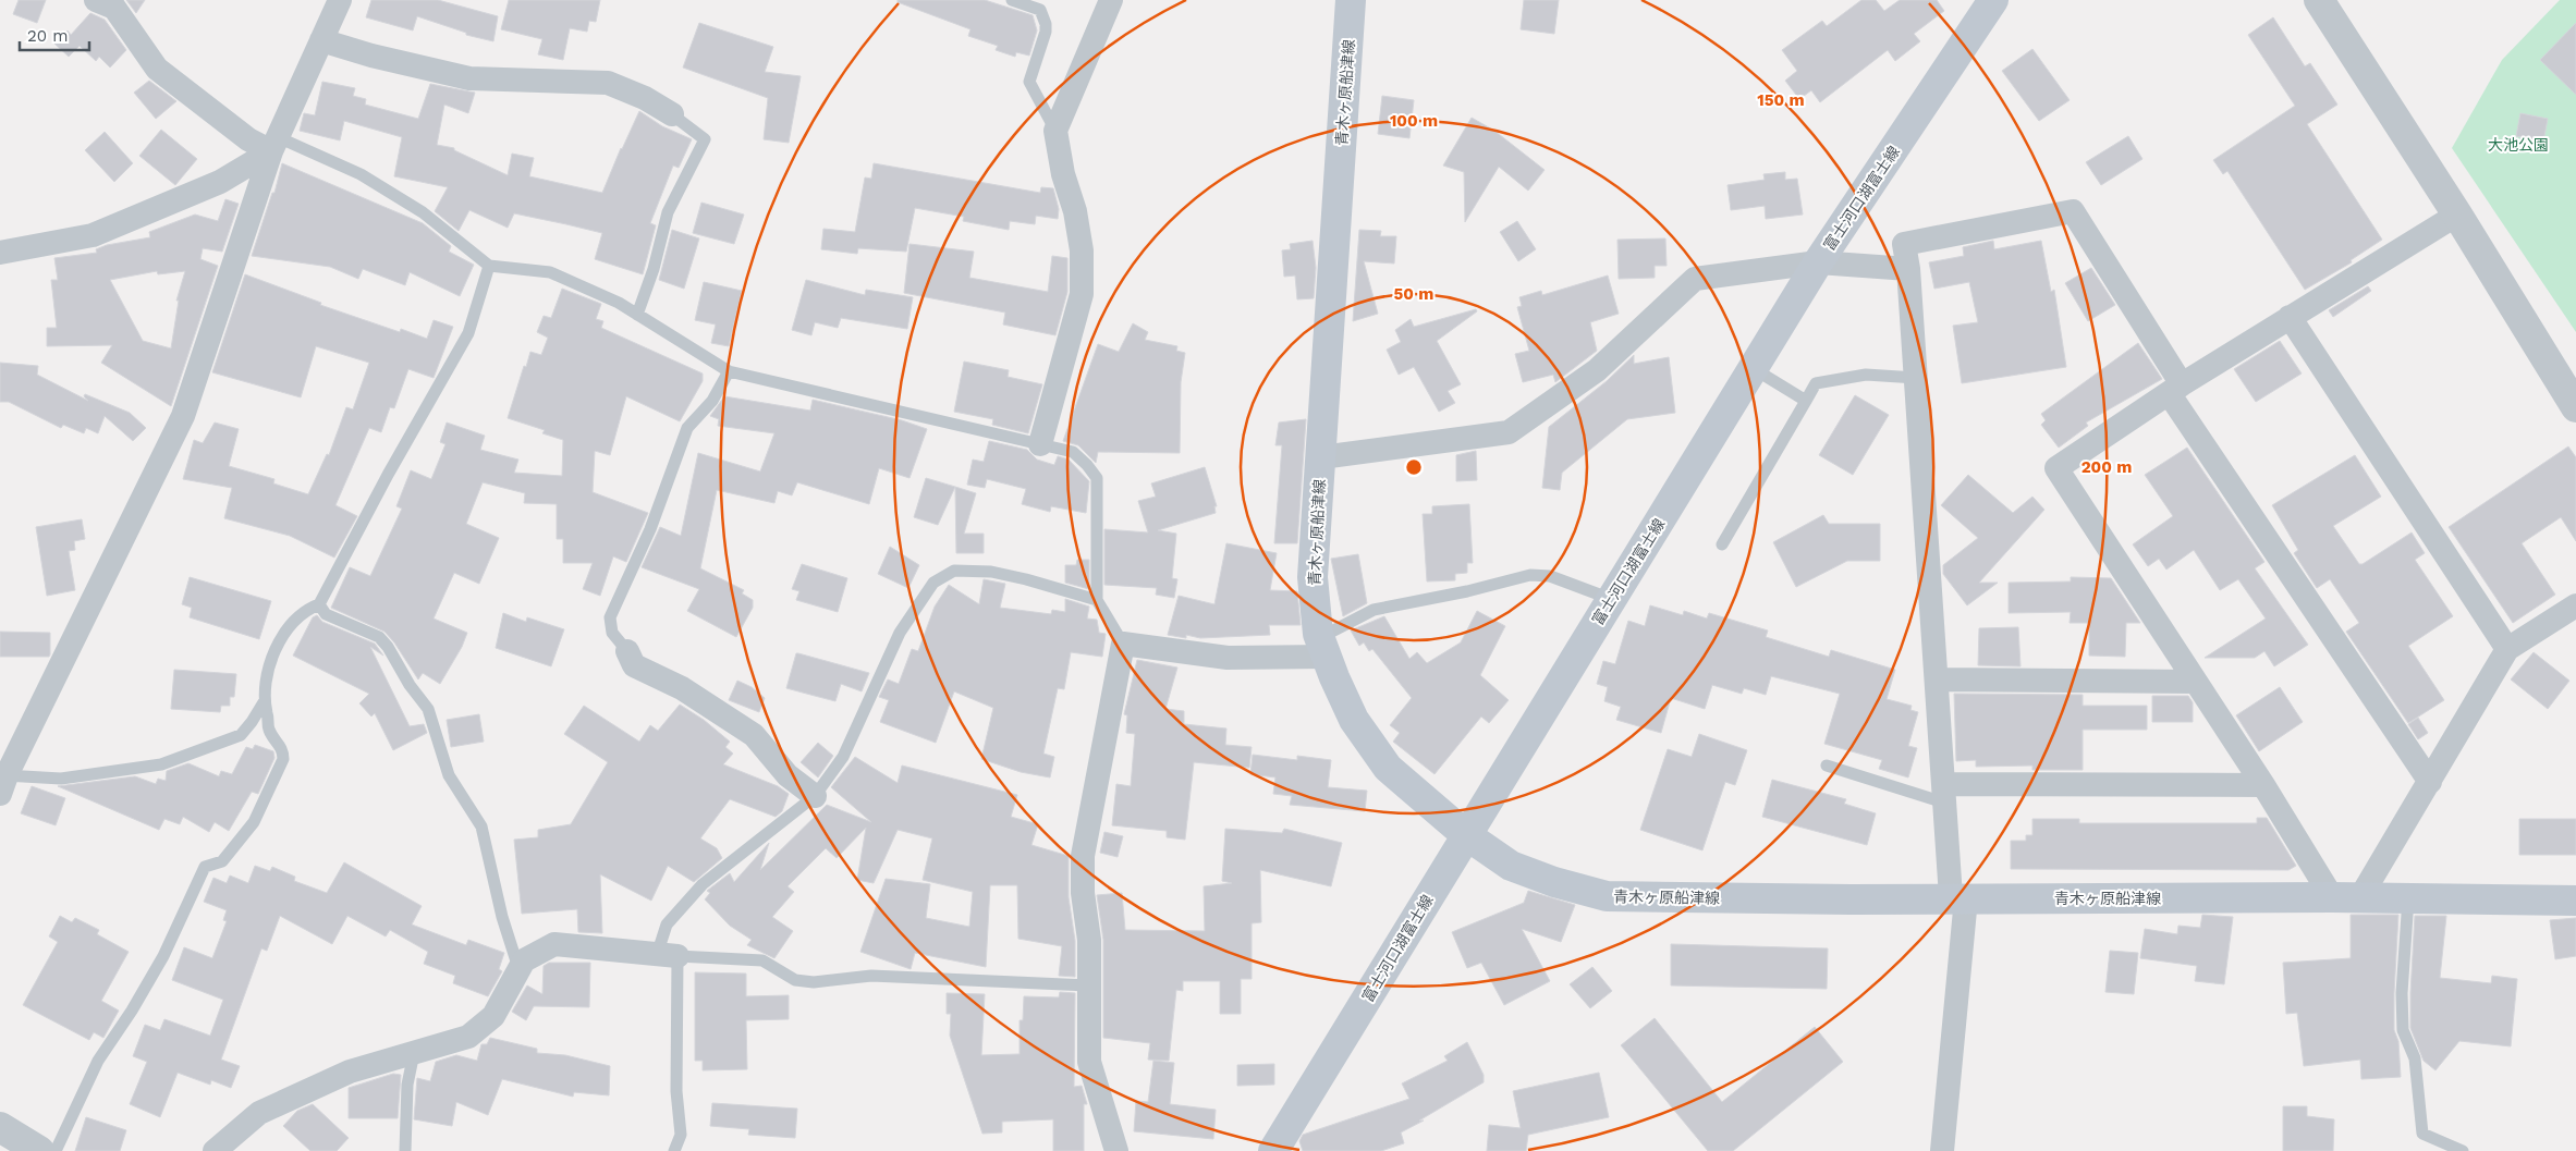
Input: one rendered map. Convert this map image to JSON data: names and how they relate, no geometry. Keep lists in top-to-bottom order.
{
  "streets": {
    "main road": ["青木ヶ原船津線", "富士河口湖富士線"]
  },
  "crossings": [
    ["青木ヶ原船津線", "富士河口湖富士線"]
  ],
  "parks": ["大池公園"],
  "scale_bar": "20 m",
  "rings": [
    "150 m",
    "100 m",
    "50 m",
    "200 m"
  ]
}
